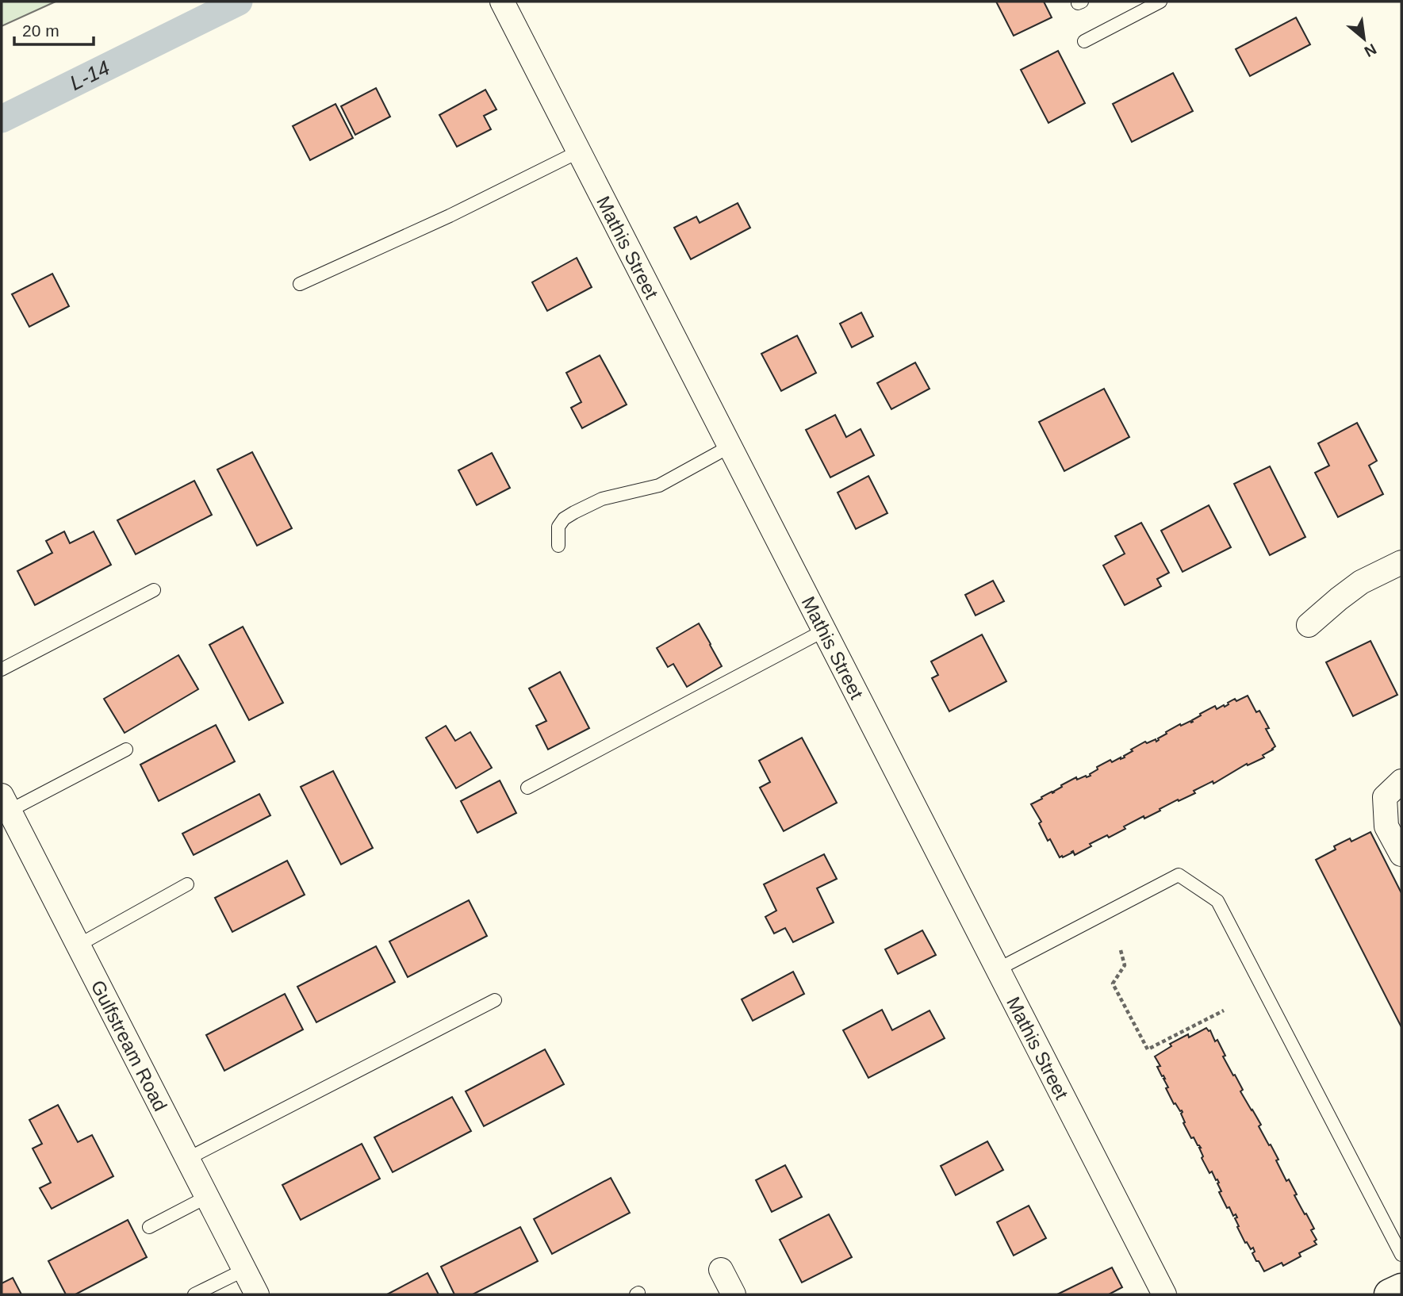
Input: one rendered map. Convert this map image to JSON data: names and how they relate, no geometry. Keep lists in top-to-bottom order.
{
  "streets": {
    "street": ["Mathis Street", "Gulfstream Road"]
  },
  "water": ["L-14"],
  "scale_bar": "20 m",
  "north": "bottom right"
}
